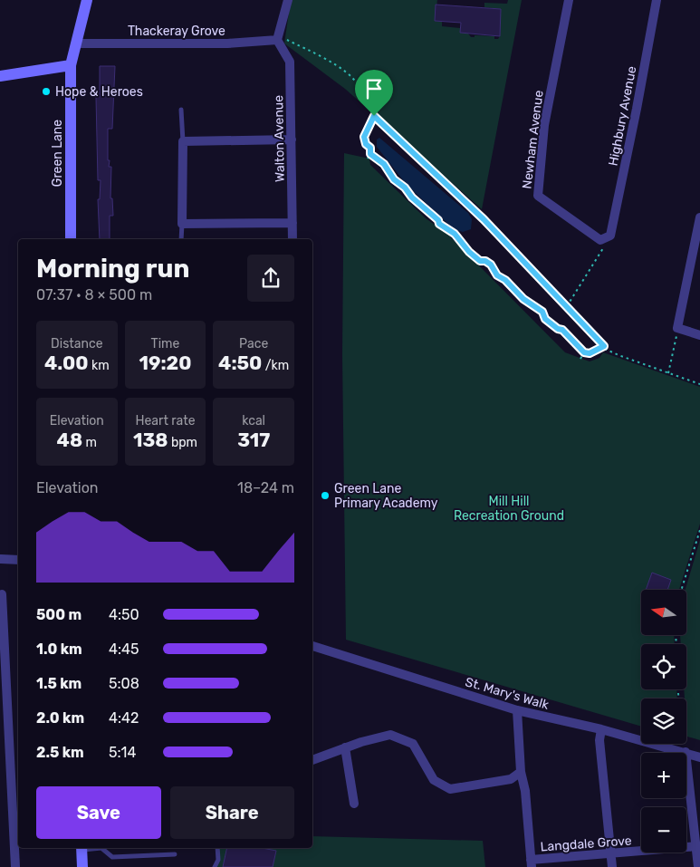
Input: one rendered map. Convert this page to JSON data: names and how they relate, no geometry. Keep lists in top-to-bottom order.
{
  "streets": {
    "street": [
      "Thackeray Grove",
      "Highbury Avenue",
      "Walton Avenue",
      "Newham Avenue",
      "Green Lane",
      "St. Mary's Walk",
      "Langdale Grove"
    ]
  },
  "crossings": [
    ["Thackeray Grove", "Walton Avenue"],
    ["Thackeray Grove", "Green Lane"],
    ["Highbury Avenue", "Newham Avenue"]
  ],
  "parks": ["Mill Hill Recreation Ground"],
  "places": ["Hope & Heroes", "Green Lane Primary Academy"],
  "north": "left",
  "page": {
    "heading": ["Morning run", "07:37 · 8 × 500 m"],
    "stats": [
      ["Distance", "4.00 km"],
      ["Time", "19:20"],
      ["Pace", "4:50 /km"],
      ["Elevation", "48 m"],
      ["Heart rate", "138 bpm"],
      ["kcal", "317"]
    ],
    "chart": ["Elevation", "18–24 m"],
    "map_buttons": ["+", "−"],
    "list": [
      {
        "name": "500 m",
        "note": "4:50"
      },
      {
        "name": "1.0 km",
        "note": "4:45"
      },
      {
        "name": "1.5 km",
        "note": "5:08"
      },
      {
        "name": "2.0 km",
        "note": "4:42"
      },
      {
        "name": "2.5 km",
        "note": "5:14"
      }
    ],
    "buttons": ["Save", "Share"]
  }
}
